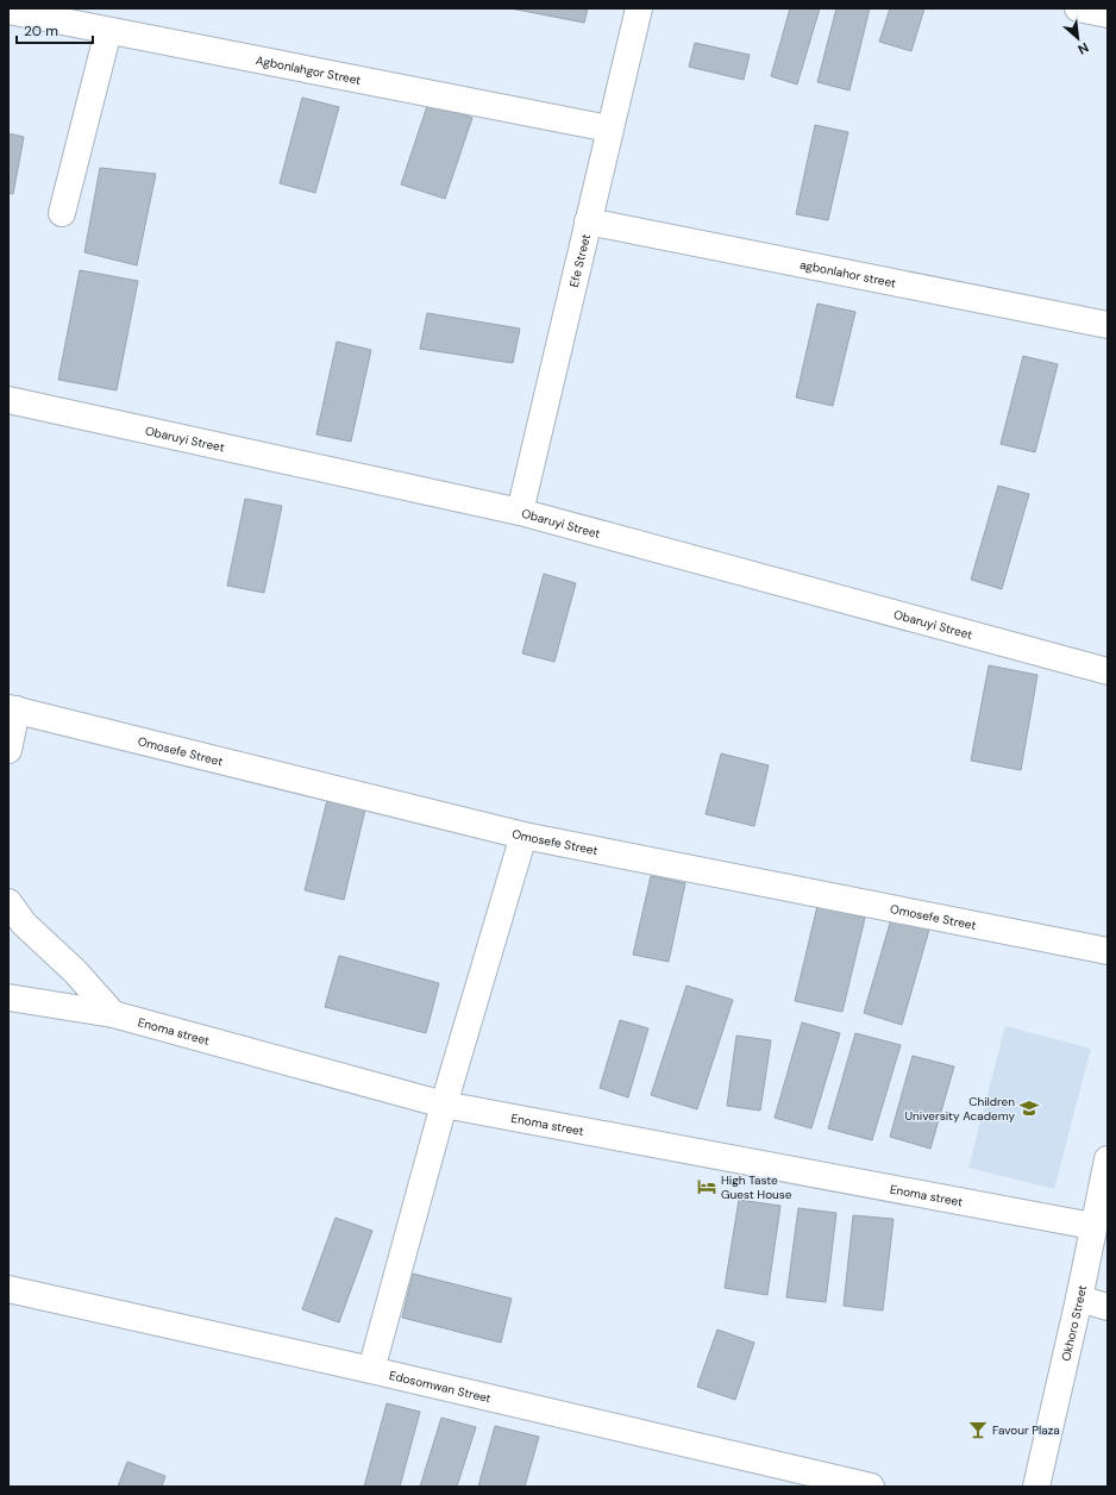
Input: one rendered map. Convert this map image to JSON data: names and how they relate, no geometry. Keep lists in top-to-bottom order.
{
  "streets": {
    "street": [
      "Agbonlahgor Street",
      "Efe Street",
      "agbonlahor street",
      "Obaruyi Street",
      "Omosefe Street",
      "Enoma street",
      "Okhoro Street",
      "Edosomwan Street"
    ]
  },
  "crossings": [
    ["Agbonlahgor Street", "Efe Street"],
    ["Efe Street", "agbonlahor street"],
    ["Efe Street", "Obaruyi Street"],
    ["Enoma street", "Okhoro Street"]
  ],
  "places": {
    "school or university": ["Children University Academy"],
    "hotel": ["High Taste Guest House"],
    "bar": ["Favour Plaza"]
  },
  "scale_bar": "20 m",
  "north": "bottom right"
}
